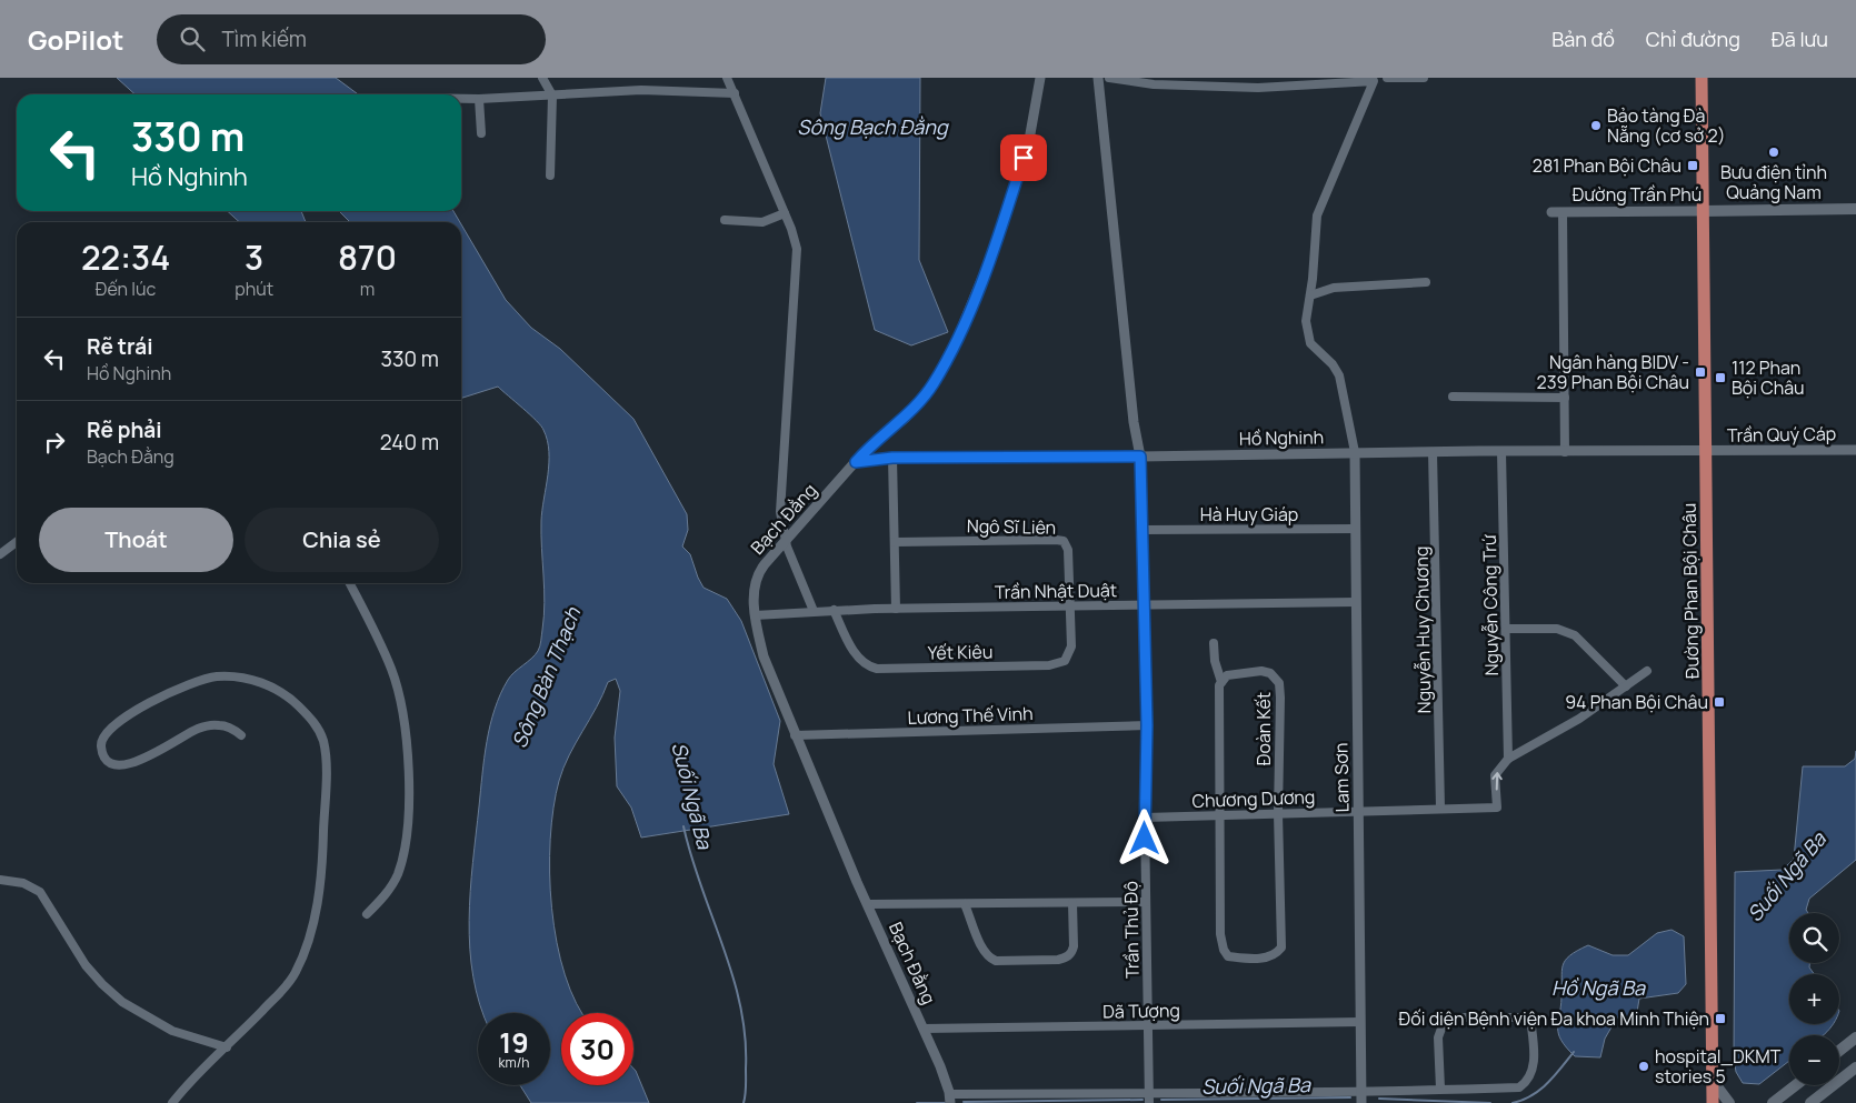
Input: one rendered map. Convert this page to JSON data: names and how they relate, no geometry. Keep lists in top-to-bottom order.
{
  "streets": {
    "main road": ["Đường Trần Phú", "Đường Phan Bội Châu"],
    "street": [
      "Trần Quý Cáp",
      "Hồ Nghinh",
      "Hà Huy Giáp",
      "Bạch Đằng",
      "Ngô Sĩ Liên",
      "Trần Nhật Duật",
      "Nguyễn Công Trứ",
      "Nguyễn Huy Chương",
      "Yết Kiêu",
      "Lương Thế Vinh",
      "Đoàn Kết",
      "Lam Sơn",
      "Chương Dương",
      "Trần Thủ Độ",
      "Dã Tượng"
    ]
  },
  "crossings": [
    ["Đường Trần Phú", "Đường Phan Bội Châu"],
    ["Trần Quý Cáp", "Hồ Nghinh"],
    ["Trần Quý Cáp", "Đường Phan Bội Châu"],
    ["Hồ Nghinh", "Bạch Đằng"],
    ["Hồ Nghinh", "Đường Phan Bội Châu"],
    ["Hồ Nghinh", "Nguyễn Công Trứ"],
    ["Hồ Nghinh", "Nguyễn Huy Chương"],
    ["Hồ Nghinh", "Lam Sơn"],
    ["Hồ Nghinh", "Trần Thủ Độ"],
    ["Hà Huy Giáp", "Lam Sơn"],
    ["Hà Huy Giáp", "Trần Thủ Độ"],
    ["Bạch Đằng", "Trần Nhật Duật"],
    ["Bạch Đằng", "Lương Thế Vinh"],
    ["Bạch Đằng", "Dã Tượng"],
    ["Ngô Sĩ Liên", "Trần Nhật Duật"],
    ["Ngô Sĩ Liên", "Yết Kiêu"],
    ["Trần Nhật Duật", "Yết Kiêu"],
    ["Trần Nhật Duật", "Lam Sơn"],
    ["Trần Nhật Duật", "Trần Thủ Độ"],
    ["Nguyễn Công Trứ", "Chương Dương"],
    ["Nguyễn Huy Chương", "Chương Dương"],
    ["Lương Thế Vinh", "Trần Thủ Độ"],
    ["Đoàn Kết", "Chương Dương"],
    ["Lam Sơn", "Chương Dương"],
    ["Lam Sơn", "Dã Tượng"],
    ["Chương Dương", "Trần Thủ Độ"],
    ["Trần Thủ Độ", "Dã Tượng"]
  ],
  "water": [
    "Sông Bạch Đằng",
    "Sông Bàn Thạch",
    "Suối Ngã Ba",
    "Hồ Ngã Ba"
  ],
  "places": {
    "other": ["Bảo tàng Đà Nẵng (cơ sở 2)", "Bưu điện tỉnh Quảng Nam", "hospital_DKMT stories 5"],
    "transit": [
      "281 Phan Bội Châu",
      "Ngân hàng BIDV - 239 Phan Bội Châu",
      "112 Phan Bội Châu",
      "94 Phan Bội Châu",
      "Đối diện Bệnh viện Đa khoa Minh Thiện"
    ]
  },
  "page": {
    "header": "GoPilot",
    "search": "Tìm kiếm",
    "nav": ["Bản đồ", "Chỉ đường", "Đã lưu"],
    "turn": ["330 m", "Hồ Nghinh"],
    "eta": [
      "22:34",
      "Đến lúc",
      "3",
      "phút",
      "870",
      "m"
    ],
    "list": [
      {
        "name": "Rẽ trái",
        "note": "Hồ Nghinh",
        "value": "330 m"
      },
      {
        "name": "Rẽ phải",
        "note": "Bạch Đằng",
        "value": "240 m"
      }
    ],
    "buttons": ["Thoát", "Chia sẻ"],
    "map_buttons": ["+", "−"],
    "speed": "19 km/h",
    "limit": "30"
  }
}
